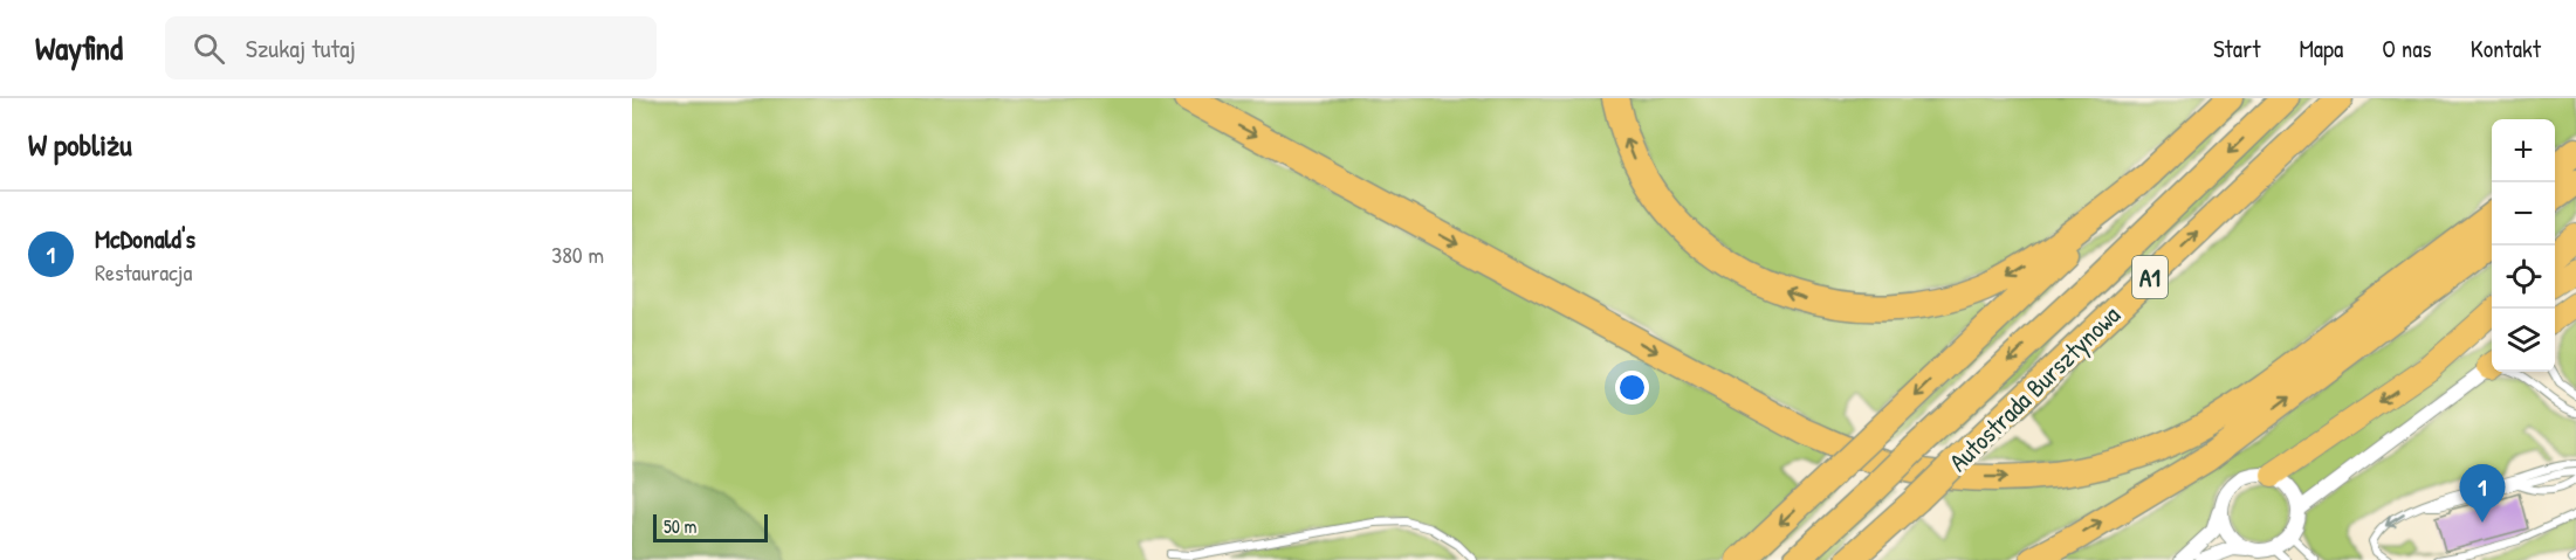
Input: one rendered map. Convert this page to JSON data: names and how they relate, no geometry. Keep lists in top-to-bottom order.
{
  "streets": {
    "highway": ["A1", "Autostrada Bursztynowa"]
  },
  "scale_bar": "50 m",
  "page": {
    "header": "Wayfind",
    "search": "Szukaj tutaj",
    "nav": [
      "Start",
      "Mapa",
      "O nas",
      "Kontakt"
    ],
    "heading": "W pobliżu",
    "map_buttons": ["+", "−"],
    "list": [
      {
        "mark": "1",
        "name": "McDonald's",
        "note": "Restauracja",
        "value": "380 m"
      }
    ],
    "pins": "1",
    "scale": "50 m"
  }
}
